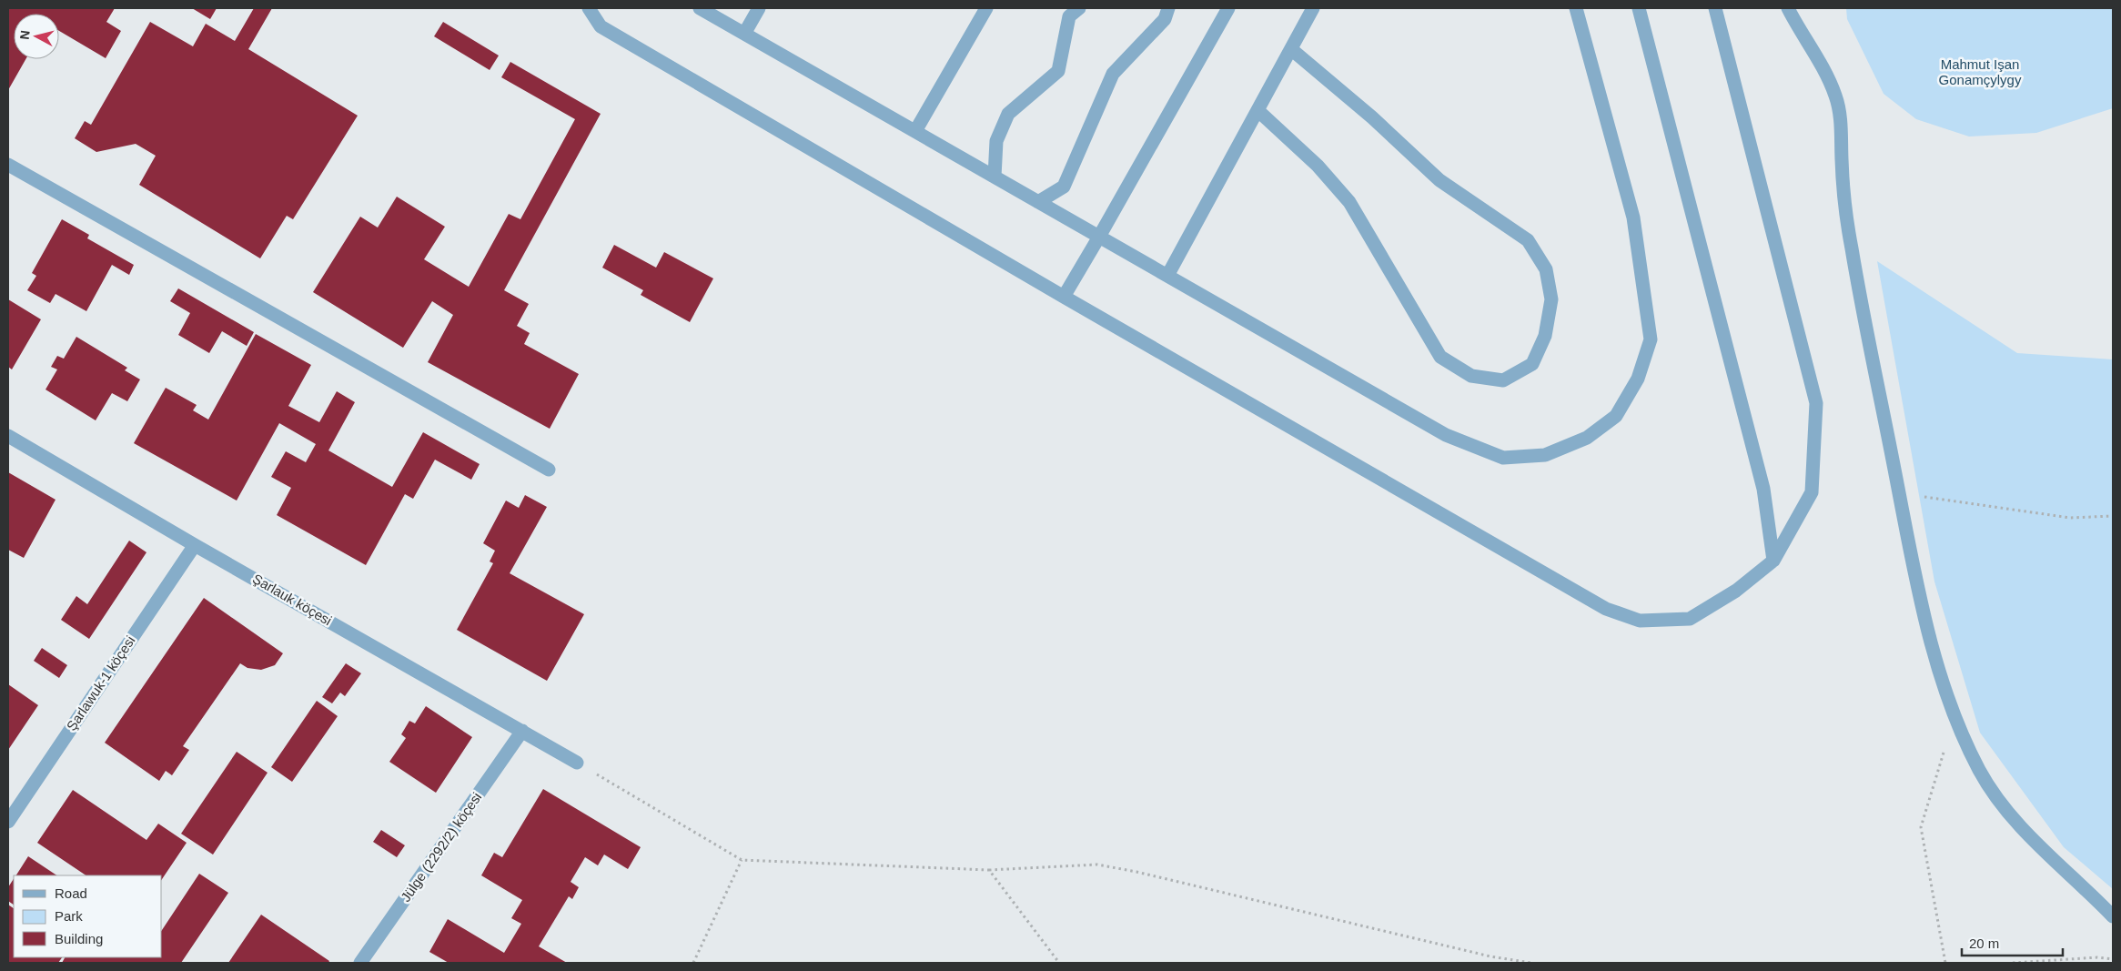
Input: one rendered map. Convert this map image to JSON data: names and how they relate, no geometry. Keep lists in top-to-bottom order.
{
  "streets": {
    "street": ["Şarlauk köçesi", "Şarlawuk-1 köçesi", "Jülge (2292/2) köçesi"]
  },
  "crossings": [
    ["Şarlauk köçesi", "Şarlawuk-1 köçesi"],
    ["Şarlauk köçesi", "Jülge (2292/2) köçesi"]
  ],
  "parks": ["Mahmut Işan Gonamçylygy"],
  "legend": ["Road", "Park", "Building"],
  "scale_bar": "20 m",
  "north": "left"
}
